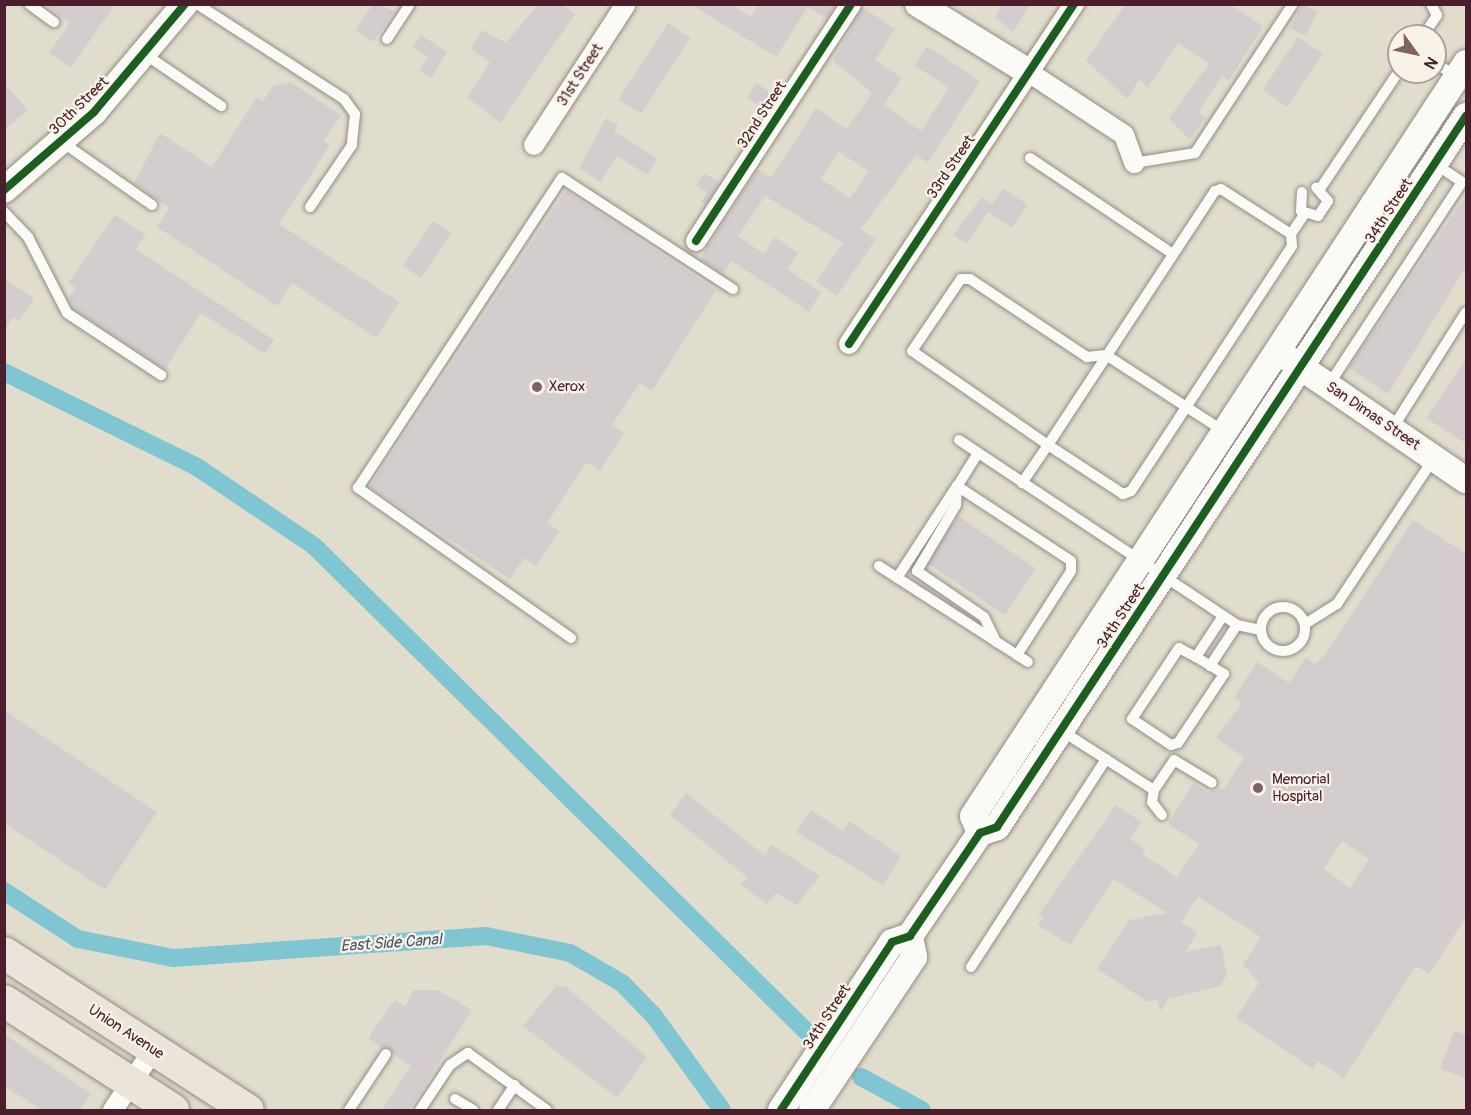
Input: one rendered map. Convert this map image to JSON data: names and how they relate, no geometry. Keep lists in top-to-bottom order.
{
  "streets": {
    "main road": ["Union Avenue"],
    "street": [
      "31st Street",
      "30th Street",
      "32nd Street",
      "33rd Street",
      "34th Street",
      "San Dimas Street"
    ]
  },
  "crossings": [
    ["34th Street", "San Dimas Street"]
  ],
  "water": ["East Side Canal"],
  "places": ["Xerox", "Memorial Hospital"],
  "north": "bottom right"
}
